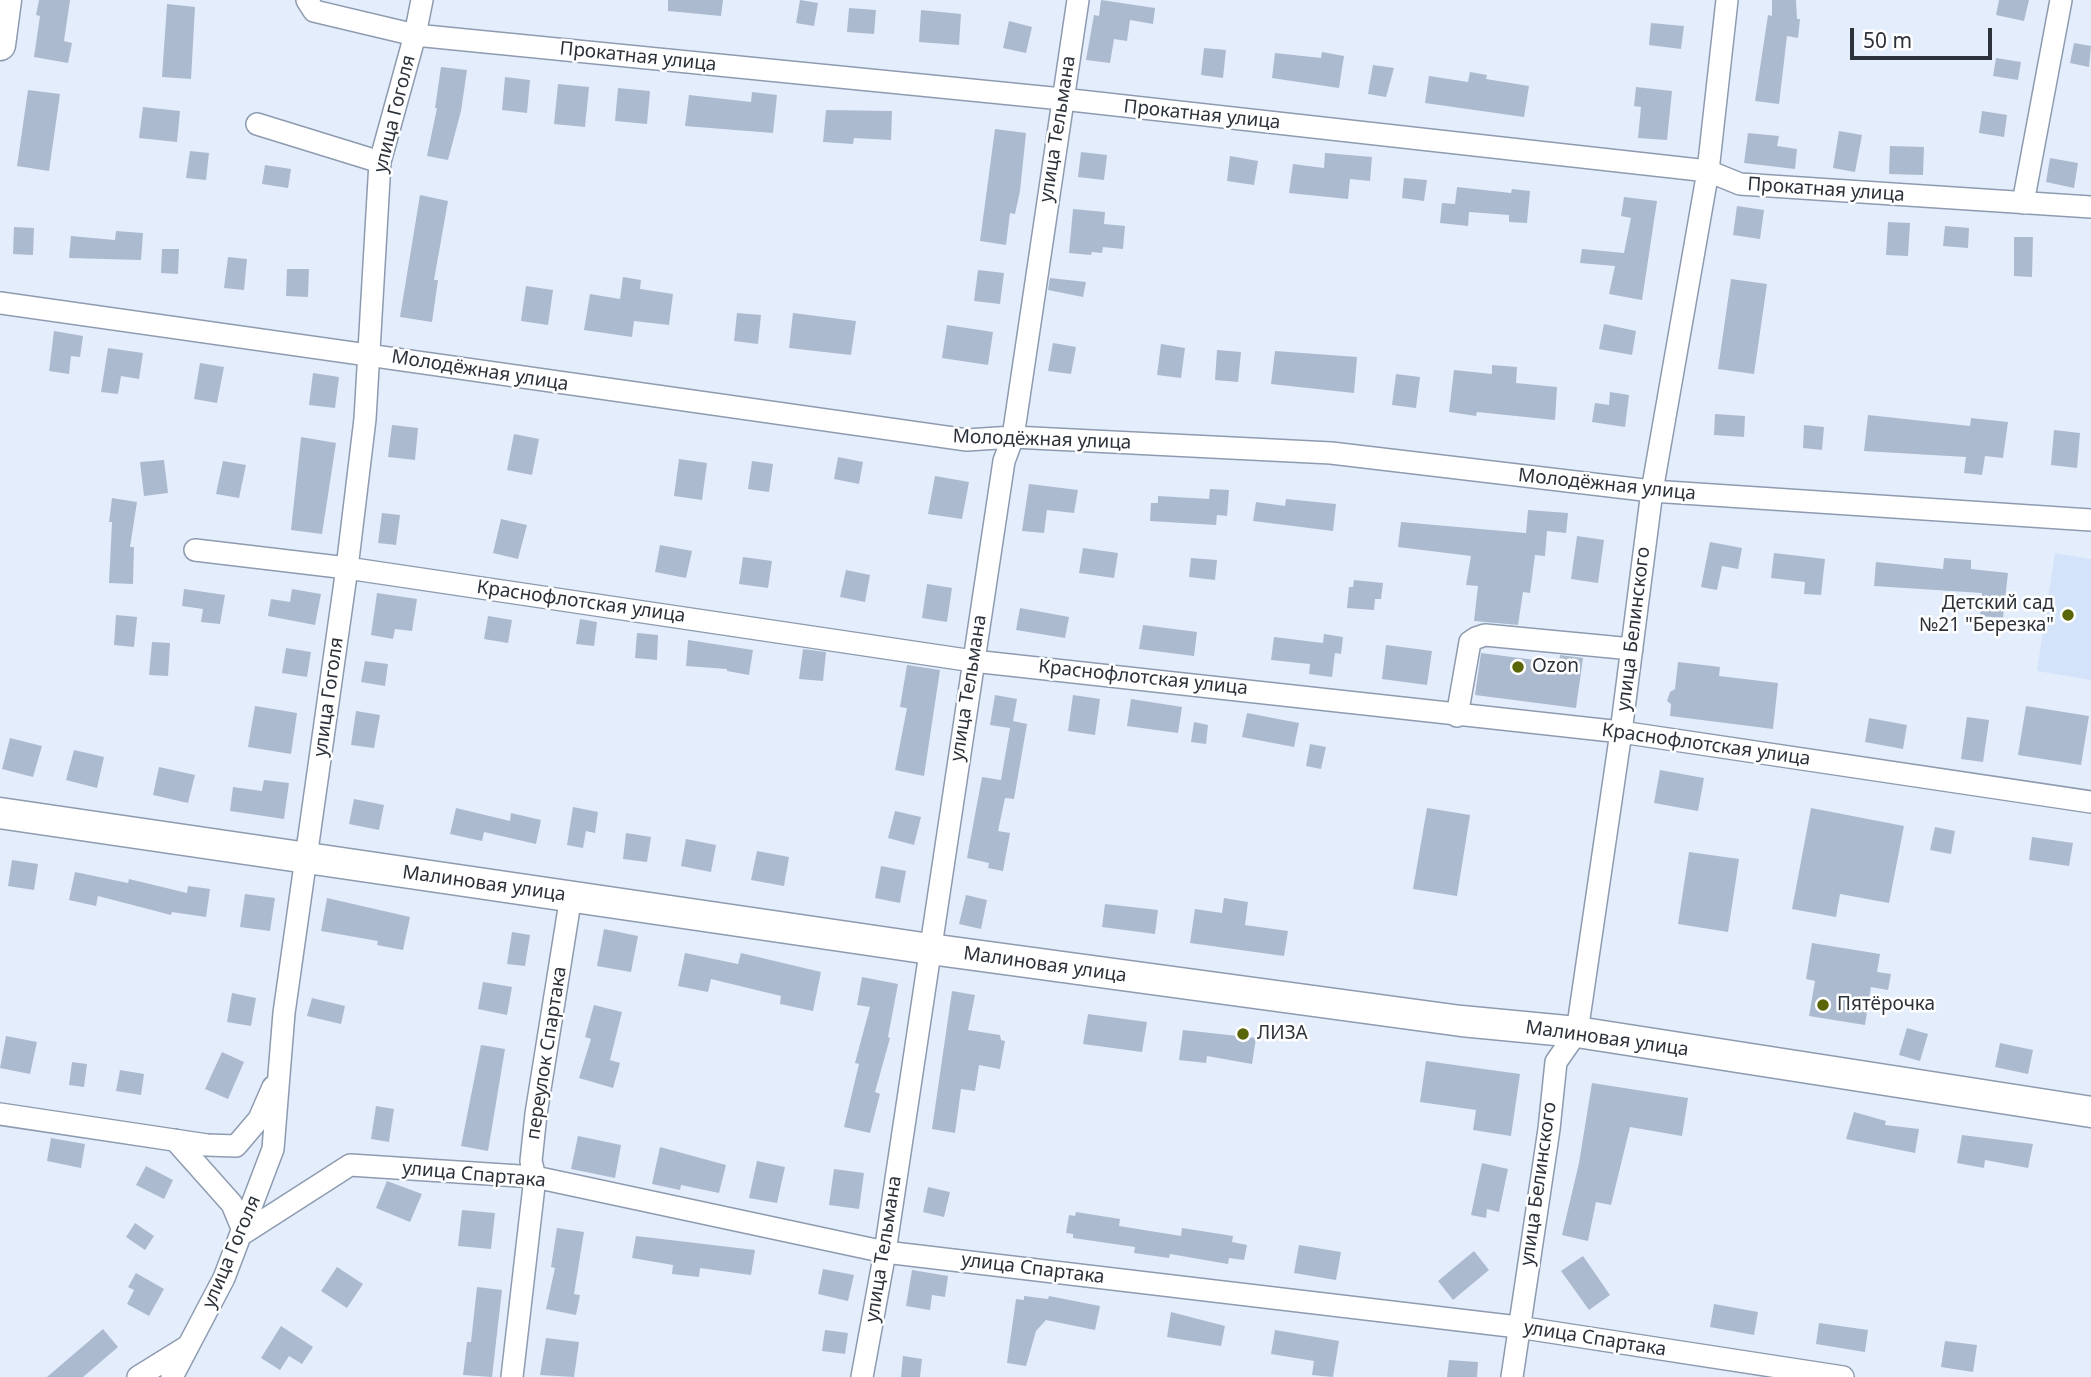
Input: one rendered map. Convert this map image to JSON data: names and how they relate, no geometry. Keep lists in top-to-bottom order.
{
  "streets": {
    "street": [
      "Прокатная улица",
      "улица Гоголя",
      "улица Тельмана",
      "Молодёжная улица",
      "Краснофлотская улица",
      "улица Белинского",
      "Малиновая улица",
      "переулок Спартака",
      "улица Спартака"
    ]
  },
  "crossings": [
    ["Прокатная улица", "улица Гоголя"],
    ["Прокатная улица", "улица Тельмана"],
    ["Прокатная улица", "улица Белинского"],
    ["улица Гоголя", "Молодёжная улица"],
    ["улица Гоголя", "Краснофлотская улица"],
    ["улица Гоголя", "Малиновая улица"],
    ["улица Гоголя", "улица Спартака"],
    ["улица Тельмана", "Молодёжная улица"],
    ["улица Тельмана", "Краснофлотская улица"],
    ["улица Тельмана", "Малиновая улица"],
    ["улица Тельмана", "улица Спартака"],
    ["Молодёжная улица", "улица Белинского"],
    ["Краснофлотская улица", "улица Белинского"],
    ["улица Белинского", "Малиновая улица"],
    ["улица Белинского", "улица Спартака"],
    ["Малиновая улица", "переулок Спартака"],
    ["переулок Спартака", "улица Спартака"]
  ],
  "places": [
    "Детский сад №21 \"Березка\"",
    "Ozon",
    "Пятёрочка",
    "ЛИЗА"
  ],
  "scale_bar": "50 m"
}
